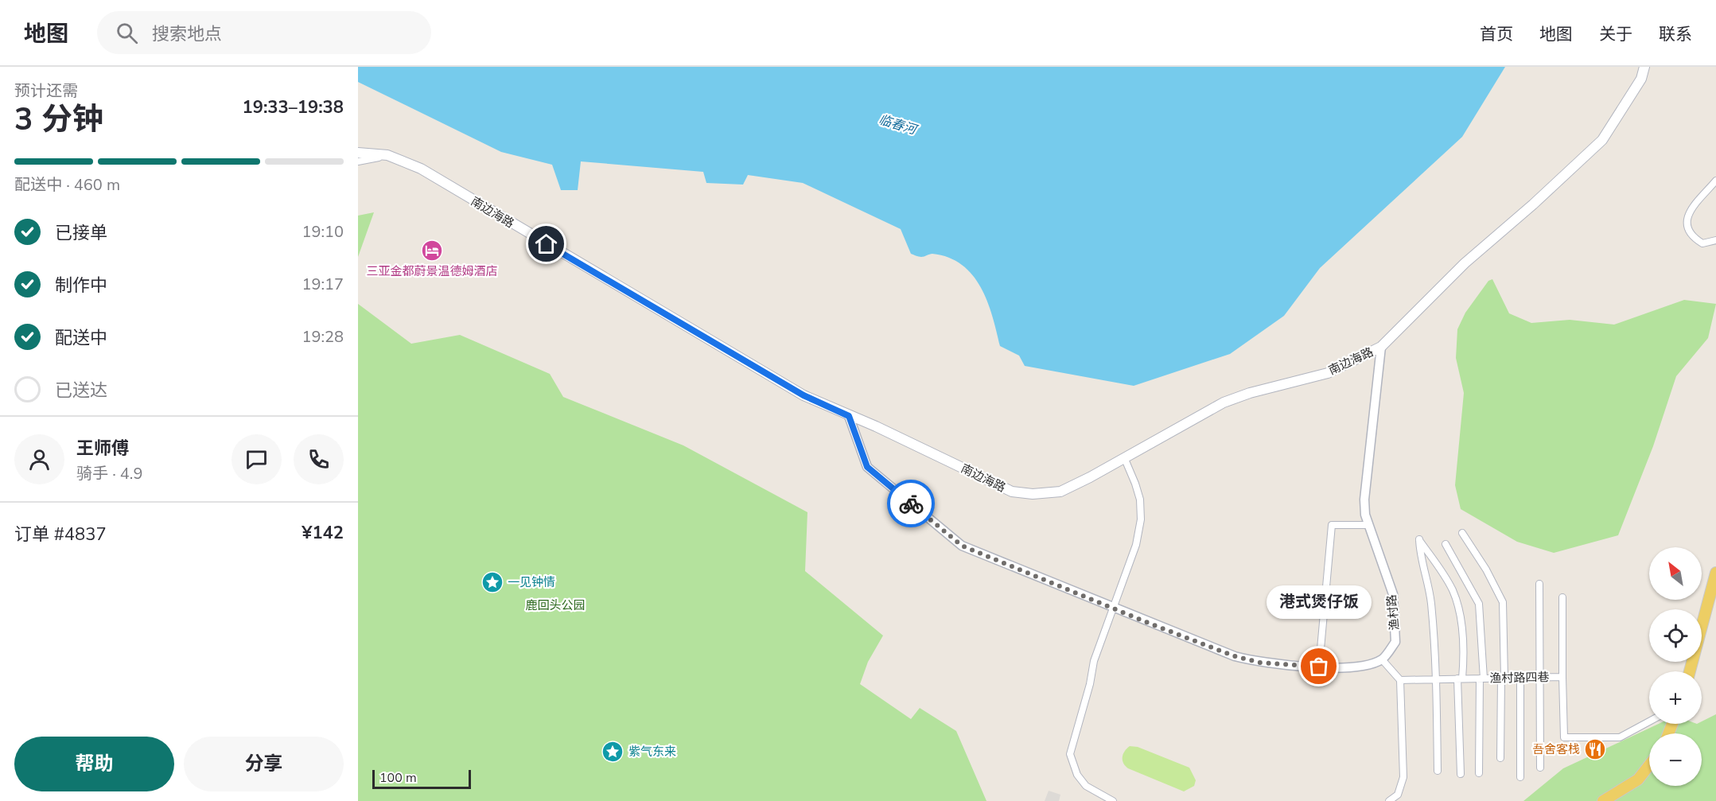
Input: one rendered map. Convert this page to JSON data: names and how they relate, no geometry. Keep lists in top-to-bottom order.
{
  "streets": {
    "main road": ["南边海路"],
    "street": ["渔村路", "渔村路四巷"]
  },
  "crossings": [
    ["南边海路", "渔村路"]
  ],
  "water": ["临春河"],
  "parks": ["鹿回头公园"],
  "places": {
    "hotel": ["三亚金都蔚景温德姆酒店"],
    "place": ["一见钟情", "紫气东来"],
    "other": ["港式煲仔饭"],
    "restaurant": ["吾舍客栈"]
  },
  "scale_bar": "100 m",
  "north": "top left",
  "page": {
    "header": "地图",
    "search": "搜索地点",
    "nav": [
      "首页",
      "地图",
      "关于",
      "联系"
    ],
    "heading": ["3 分钟", "预计还需", "19:33–19:38"],
    "panel": [
      "王师傅",
      "骑手 · 4.9",
      "订单 #4837",
      "¥142"
    ],
    "bar": "配送中 · 460 m",
    "list": [
      ["已接单", "19:10"],
      ["制作中", "19:17"],
      ["配送中", "19:28"],
      "已送达"
    ],
    "map_buttons": ["+", "−"],
    "bubble": "港式煲仔饭",
    "buttons": ["帮助", "分享"],
    "scale": "100 m"
  }
}
